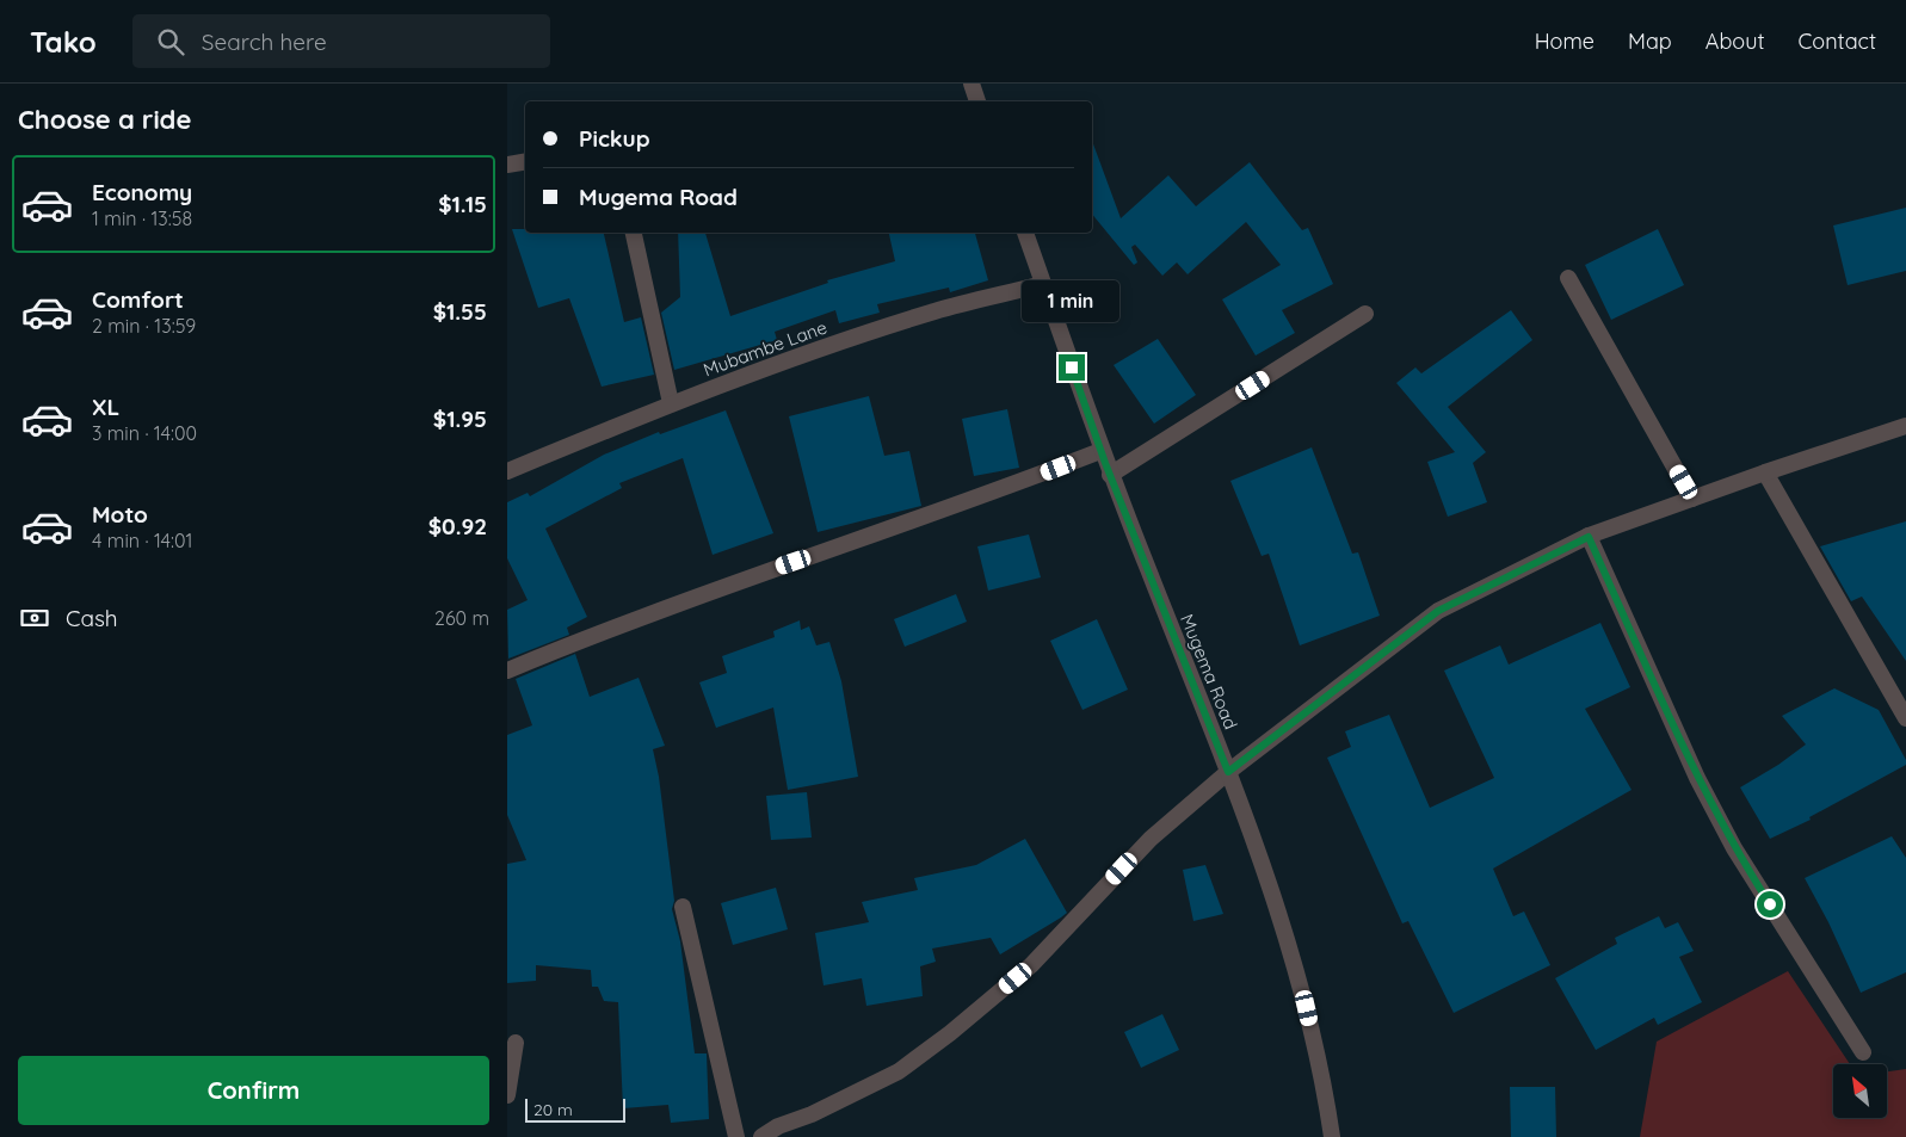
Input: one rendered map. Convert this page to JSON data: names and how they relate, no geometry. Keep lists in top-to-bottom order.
{
  "streets": {
    "street": ["Mubambe Lane", "Mugema Road"]
  },
  "crossings": [
    ["Mubambe Lane", "Mugema Road"]
  ],
  "scale_bar": "20 m",
  "north": "top left",
  "page": {
    "header": "Tako",
    "search": "Search here",
    "nav": [
      "Home",
      "Map",
      "About",
      "Contact"
    ],
    "heading": "Choose a ride",
    "banner": ["Pickup", "Mugema Road"],
    "list": [
      {
        "name": "Economy",
        "note": "1 min · 13:58",
        "value": "$1.15"
      },
      {
        "name": "Comfort",
        "note": "2 min · 13:59",
        "value": "$1.55"
      },
      {
        "name": "XL",
        "note": "3 min · 14:00",
        "value": "$1.95"
      },
      {
        "name": "Moto",
        "note": "4 min · 14:01",
        "value": "$0.92"
      }
    ],
    "bubble": "1 min",
    "pay": ["Cash", "260 m"],
    "buttons": "Confirm",
    "scale": "20 m"
  }
}
